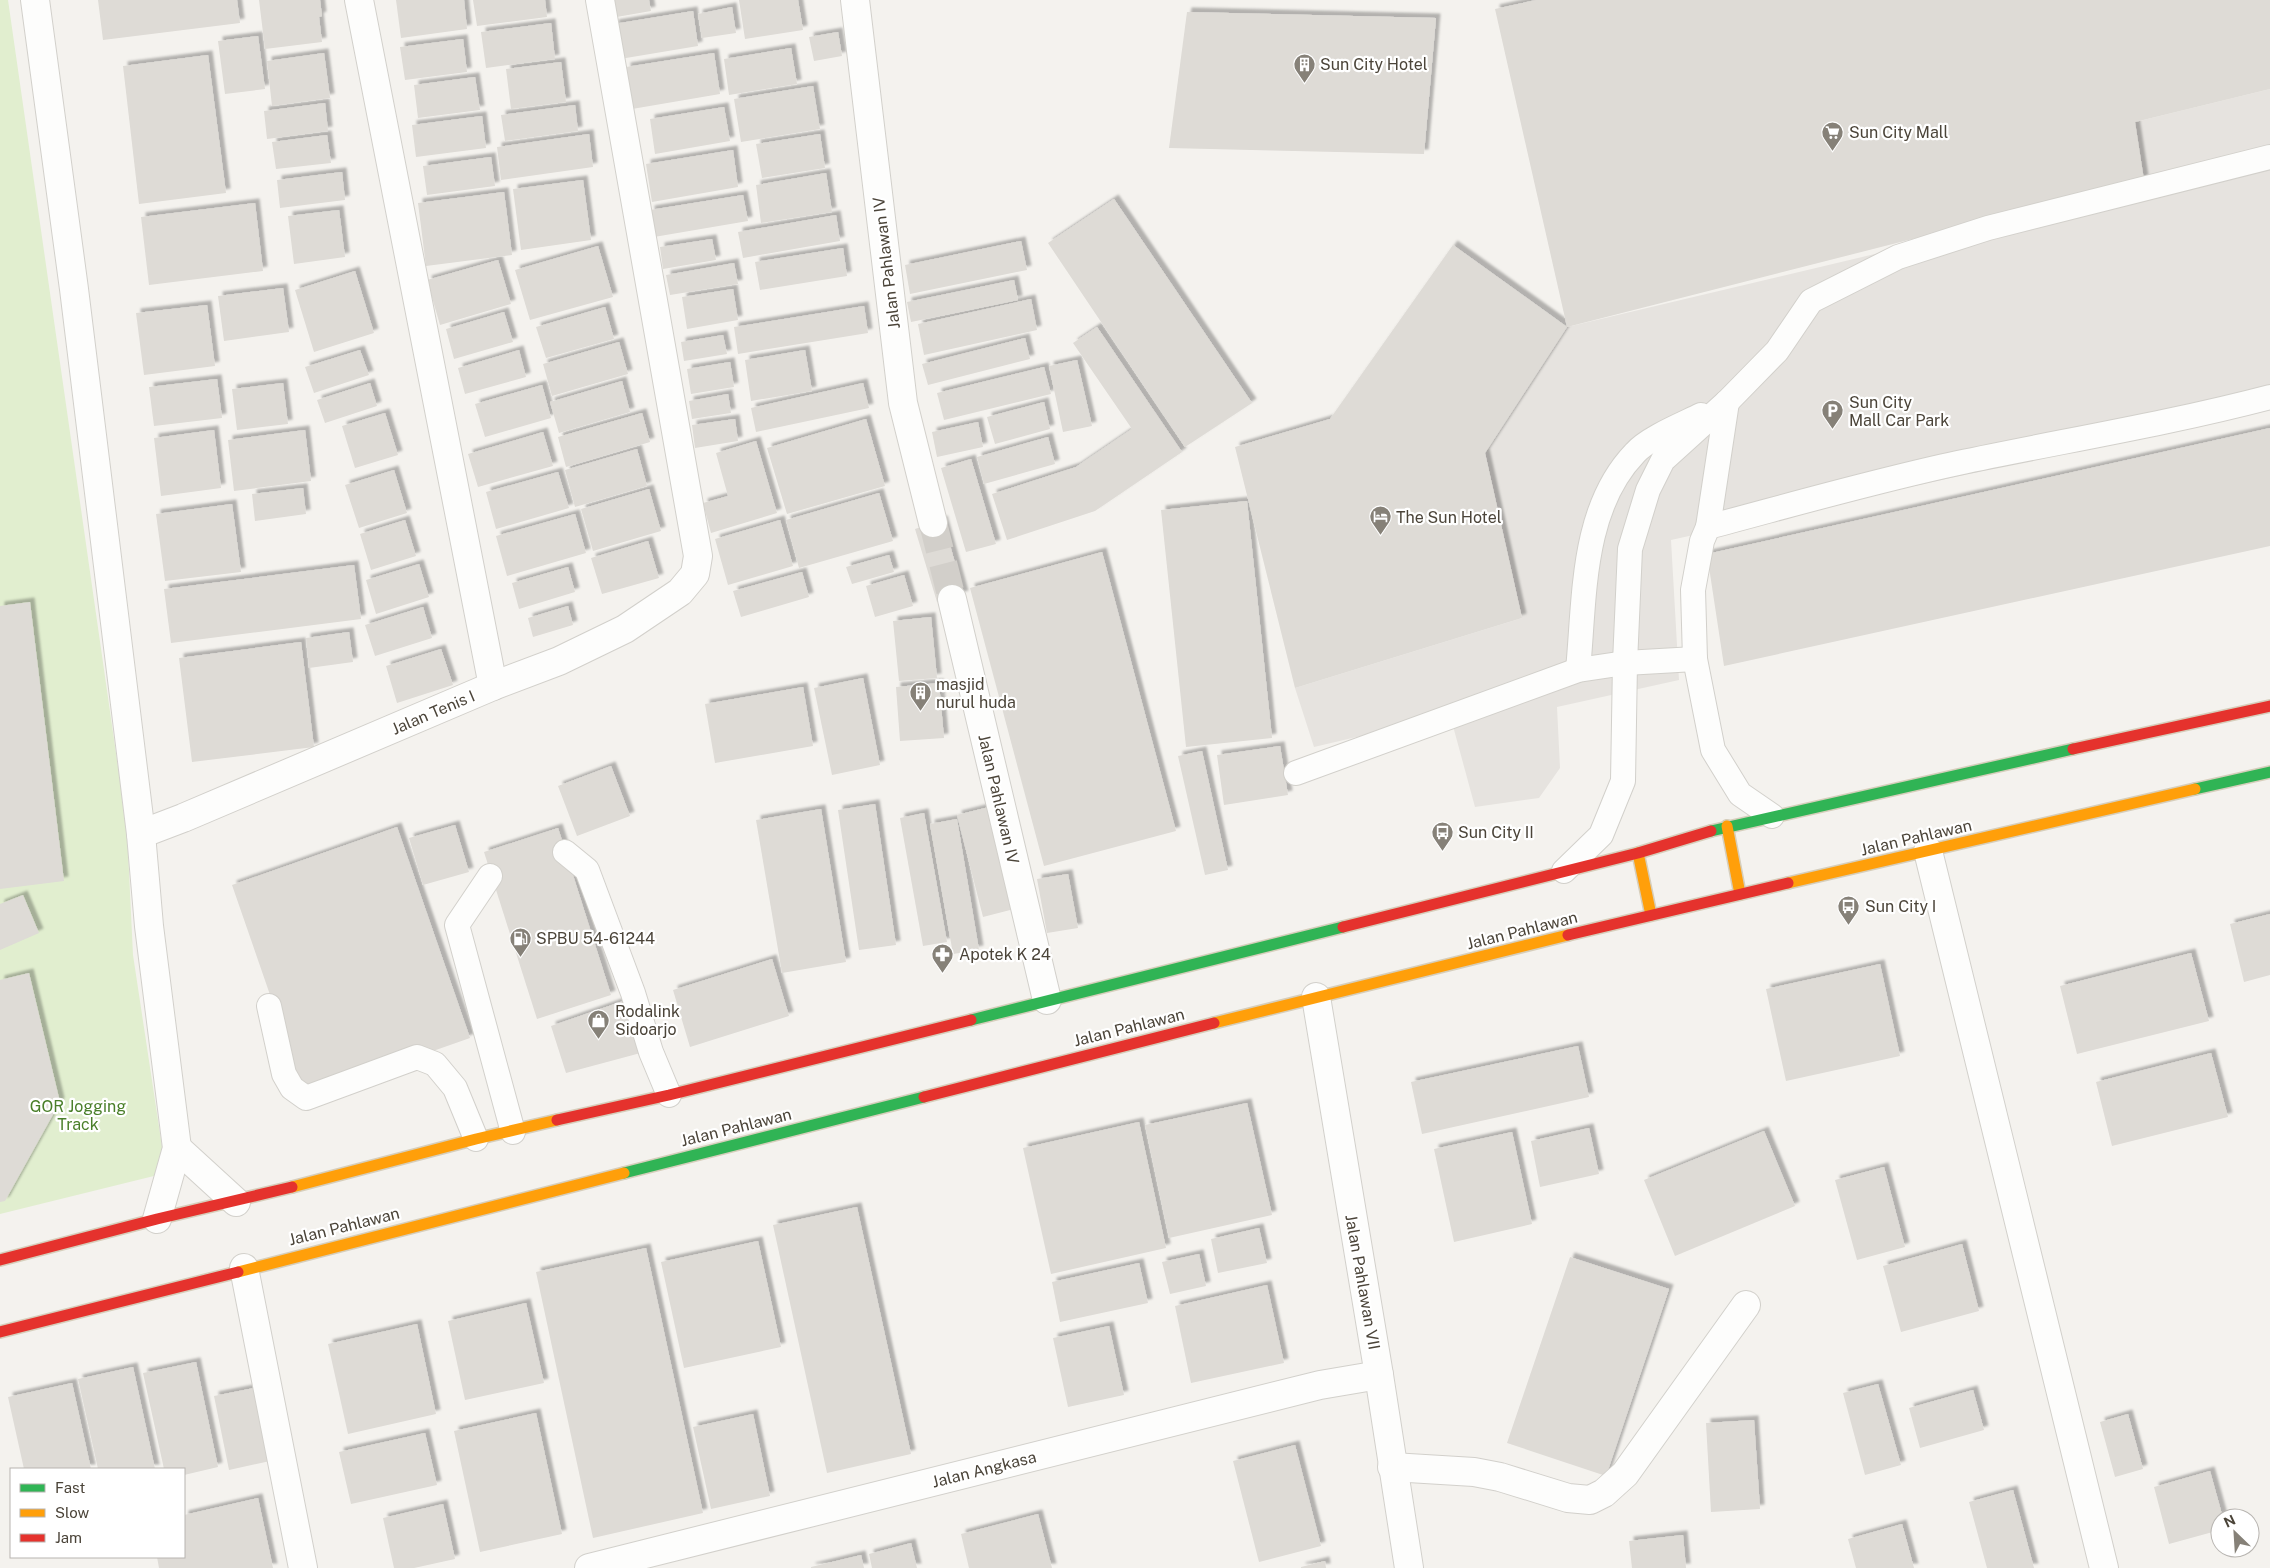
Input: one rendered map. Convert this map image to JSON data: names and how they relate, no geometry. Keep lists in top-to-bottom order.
{
  "streets": {
    "main road": ["Jalan Pahlawan"],
    "street": [
      "Jalan Pahlawan IV",
      "Jalan Tenis I",
      "Jalan Pahlawan VII",
      "Jalan Angkasa"
    ]
  },
  "crossings": [
    ["Jalan Pahlawan", "Jalan Pahlawan VII"],
    ["Jalan Pahlawan VII", "Jalan Angkasa"]
  ],
  "parks": ["GOR Jogging Track"],
  "places": {
    "building": ["Sun City Hotel", "masjid nurul huda"],
    "supermarket": ["Sun City Mall"],
    "parking": ["Sun City Mall Car Park"],
    "hotel": ["The Sun Hotel"],
    "bus stop": ["Sun City II", "Sun City I"],
    "fuel station": ["SPBU 54-61244"],
    "pharmacy": ["Apotek K 24"],
    "shop": ["Rodalink Sidoarjo"]
  },
  "legend": ["Fast", "Slow", "Jam"],
  "north": "top left"
}
